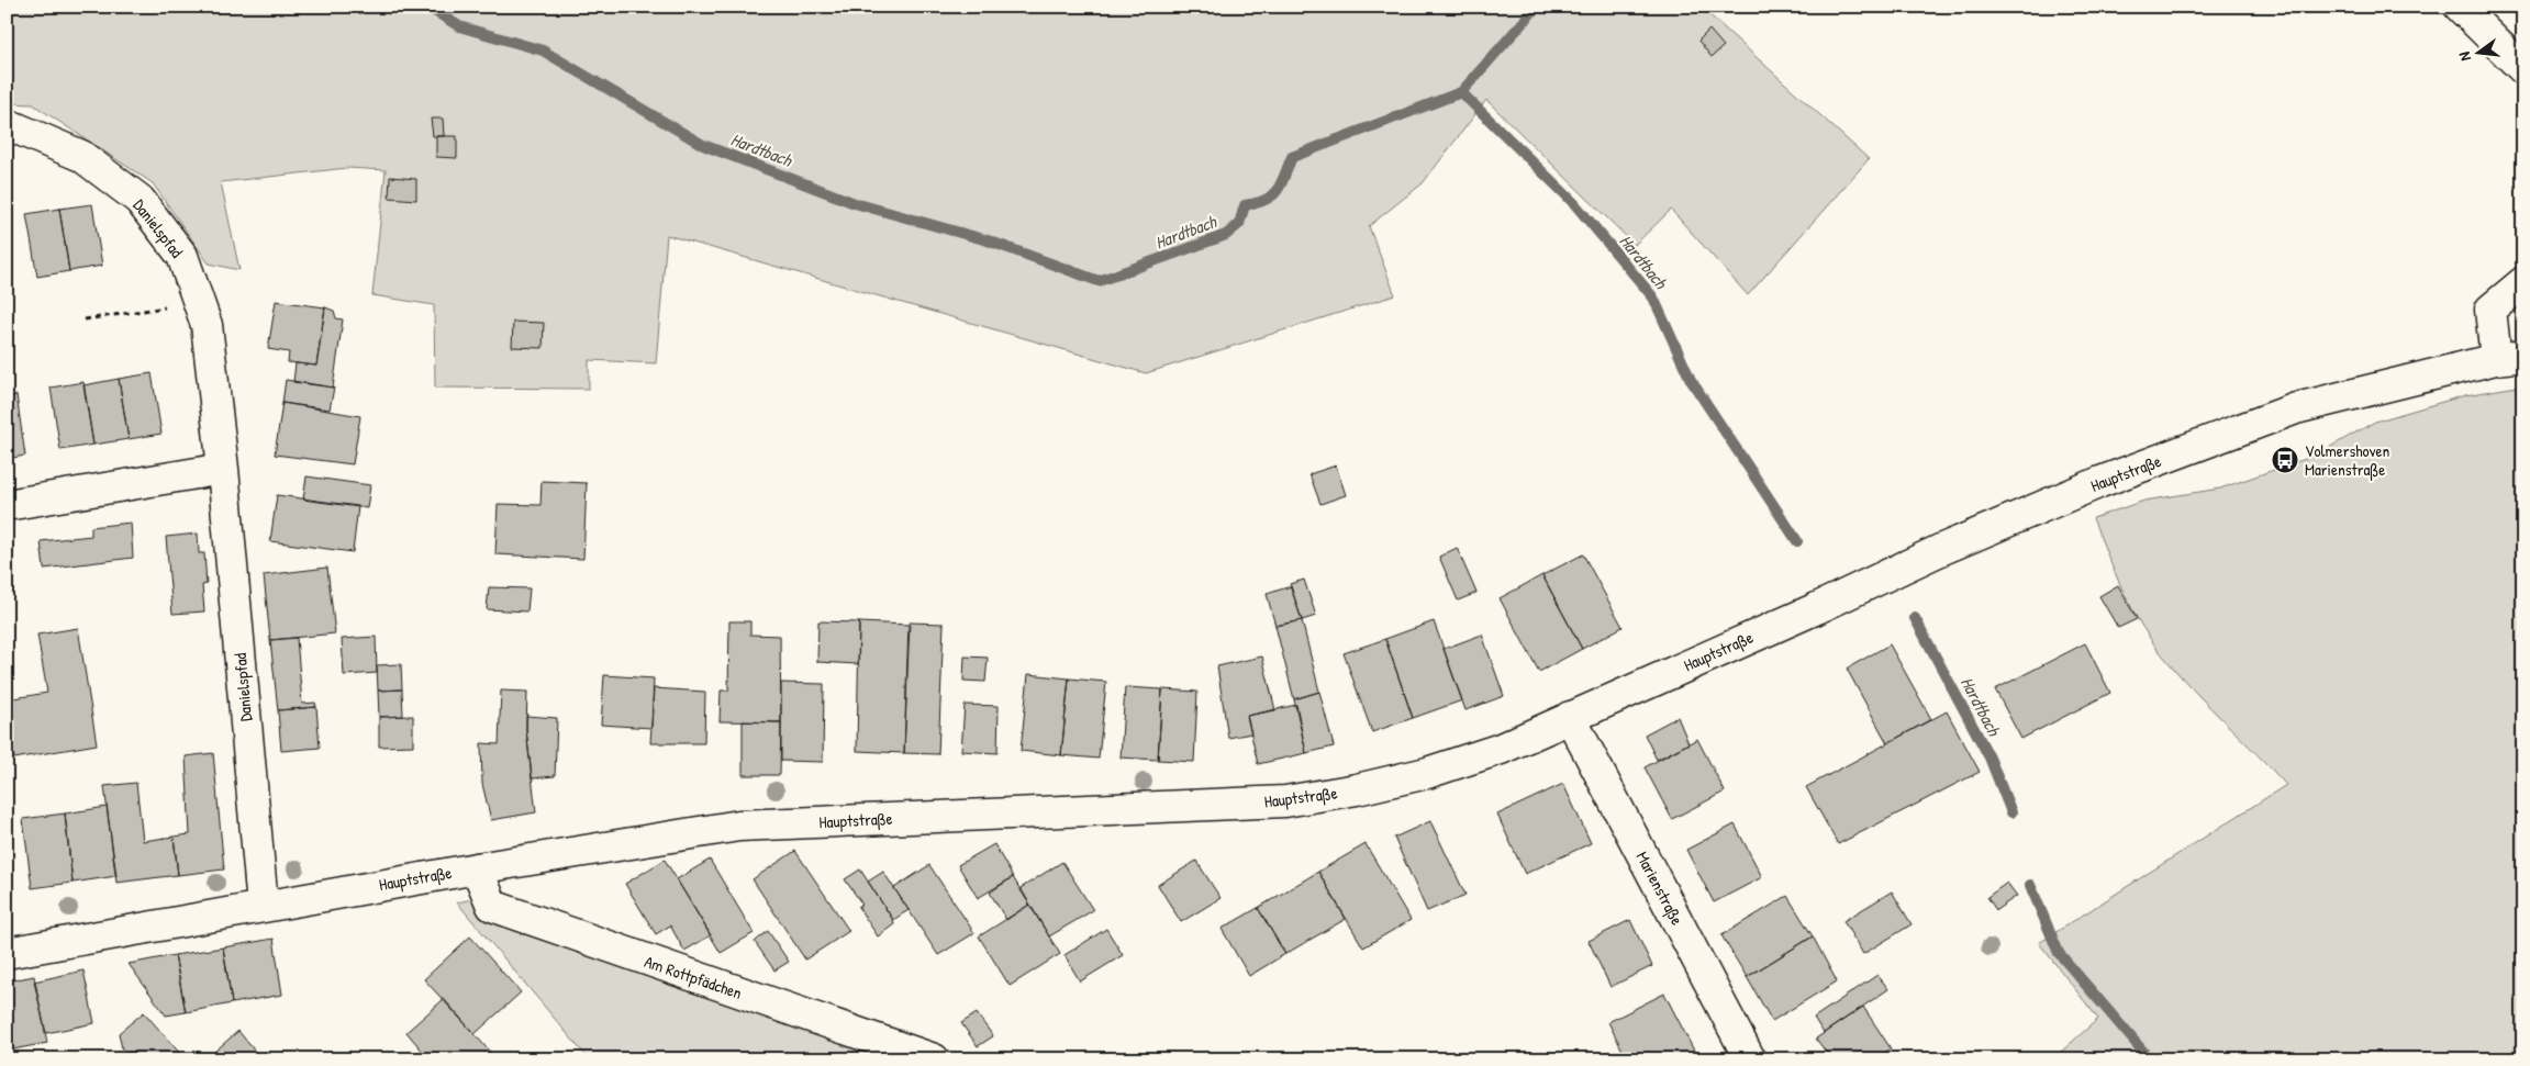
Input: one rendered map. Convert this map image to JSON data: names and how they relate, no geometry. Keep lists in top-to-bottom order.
{
  "streets": {
    "main road": [
      "Danielspfad",
      "Hauptstraße",
      "Marienstraße",
      "Am Rottpfädchen"
    ]
  },
  "crossings": [
    ["Danielspfad", "Hauptstraße"],
    ["Hauptstraße", "Marienstraße"],
    ["Hauptstraße", "Am Rottpfädchen"]
  ],
  "water": ["Hardtbach"],
  "places": {
    "bus stop": ["Volmershoven Marienstraße"]
  },
  "north": "left"
}
